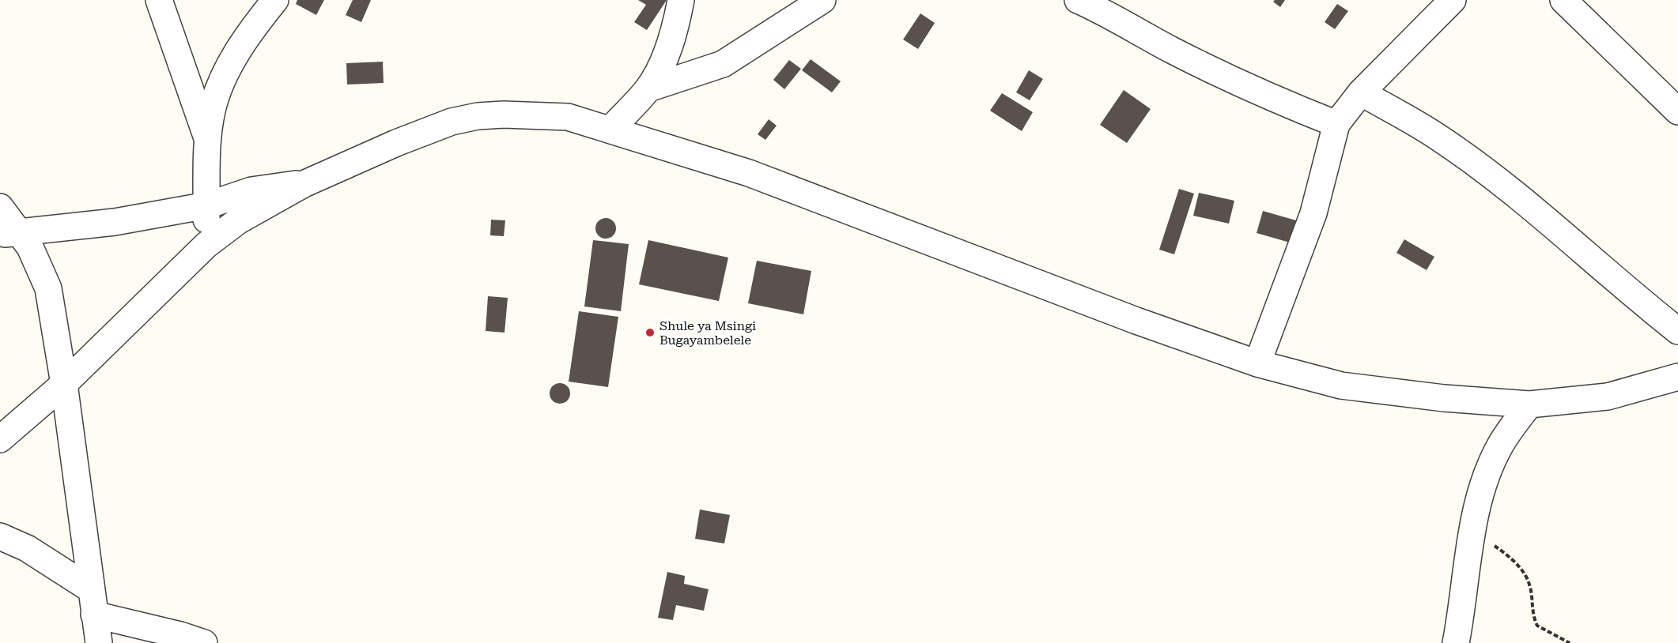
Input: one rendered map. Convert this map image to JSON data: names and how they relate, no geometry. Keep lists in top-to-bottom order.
{
  "places": ["Shule ya Msingi Bugayambelele"]
}
